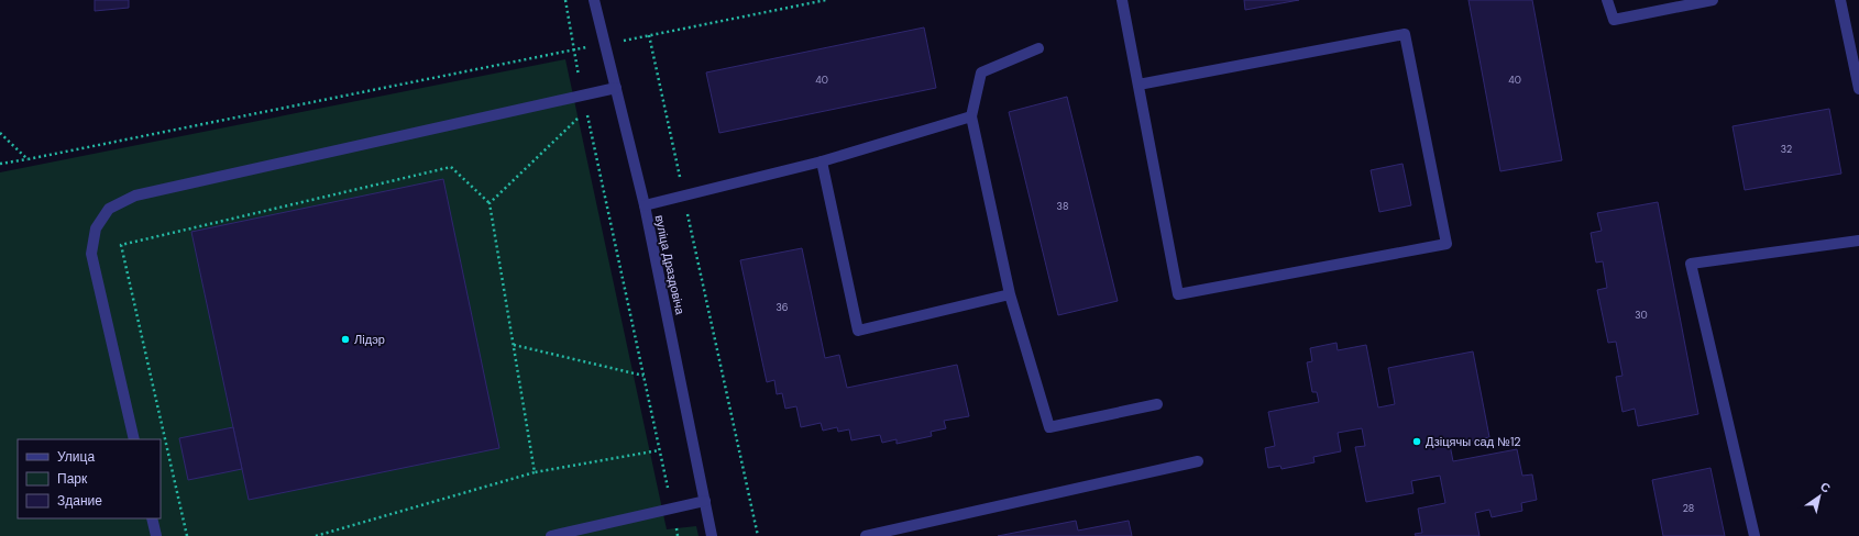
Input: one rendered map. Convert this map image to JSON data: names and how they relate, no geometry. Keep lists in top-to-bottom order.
{
  "streets": {
    "street": ["вуліца Драздовіча"]
  },
  "places": ["Лідэр", "Дзіцячы сад №12"],
  "house_numbers": [
    "40",
    "40",
    "32",
    "38",
    "36",
    "30",
    "28"
  ],
  "legend": ["Улица", "Парк", "Здание"],
  "north": "top right"
}
